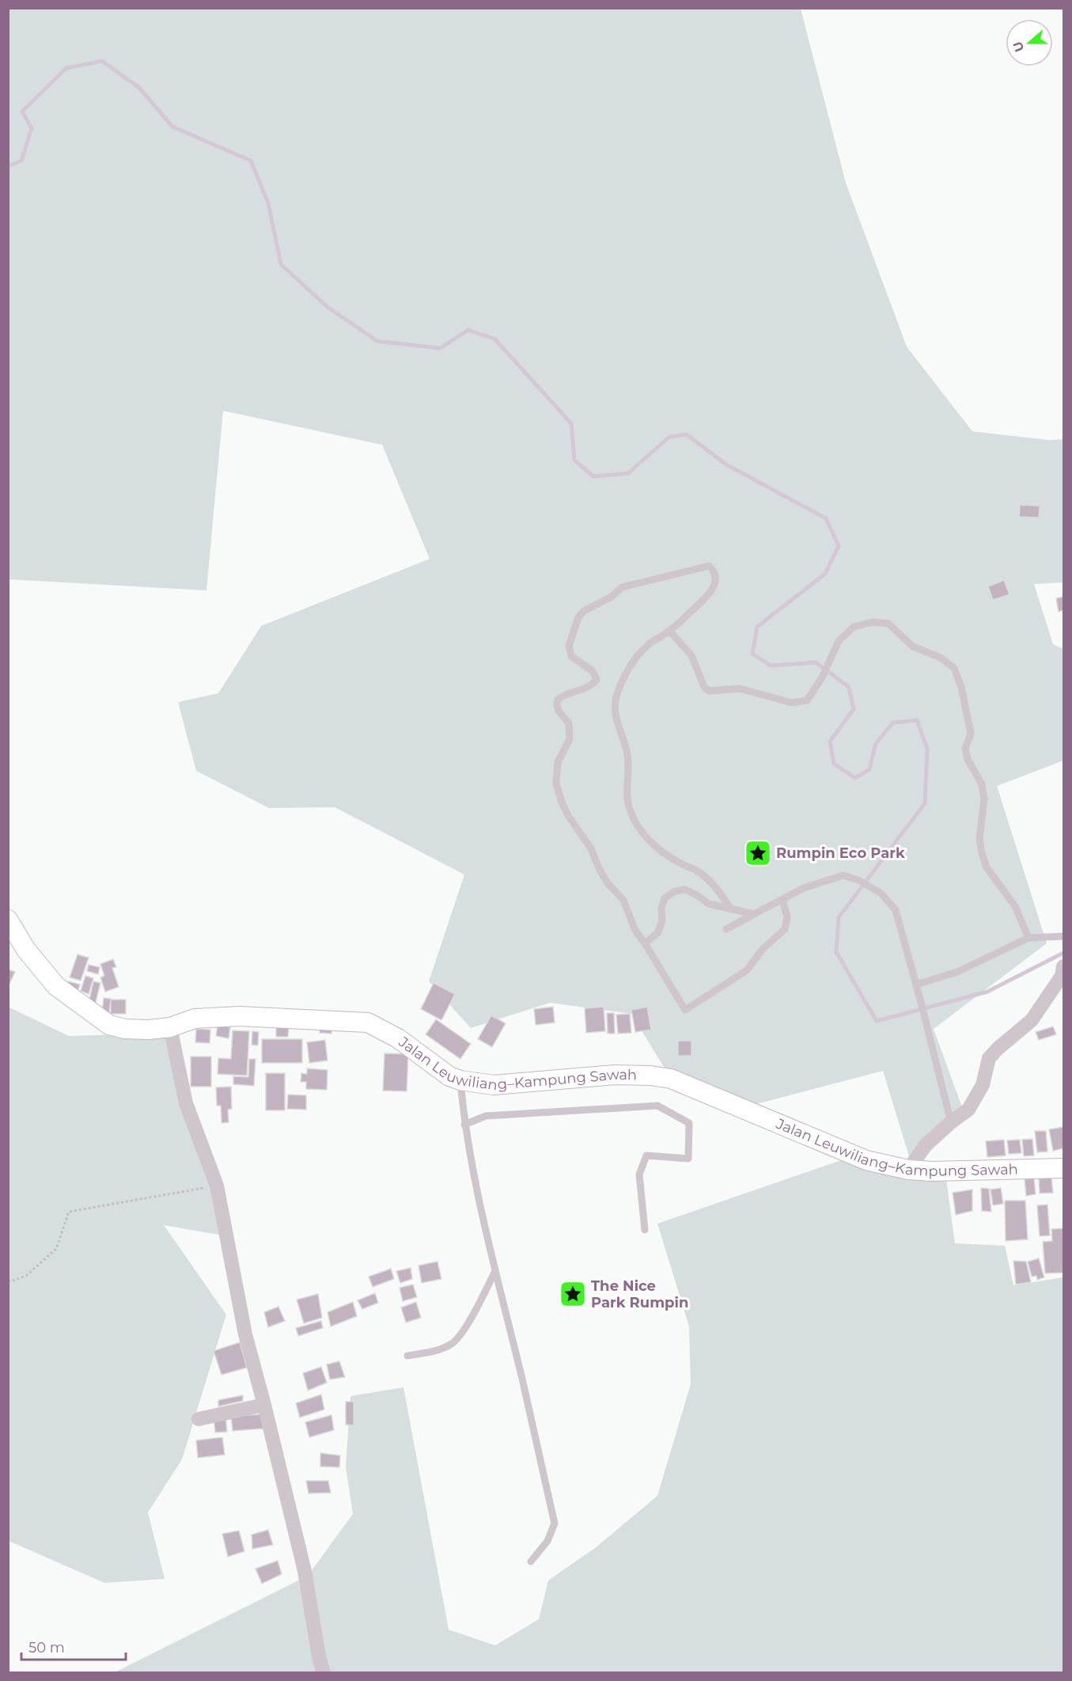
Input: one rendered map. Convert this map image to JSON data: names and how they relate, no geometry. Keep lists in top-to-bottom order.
{
  "streets": {
    "main road": ["Jalan Leuwiliang–Kampung Sawah"]
  },
  "places": {
    "place": ["Rumpin Eco Park", "The Nice Park Rumpin"]
  },
  "scale_bar": "50 m",
  "north": "left"
}
